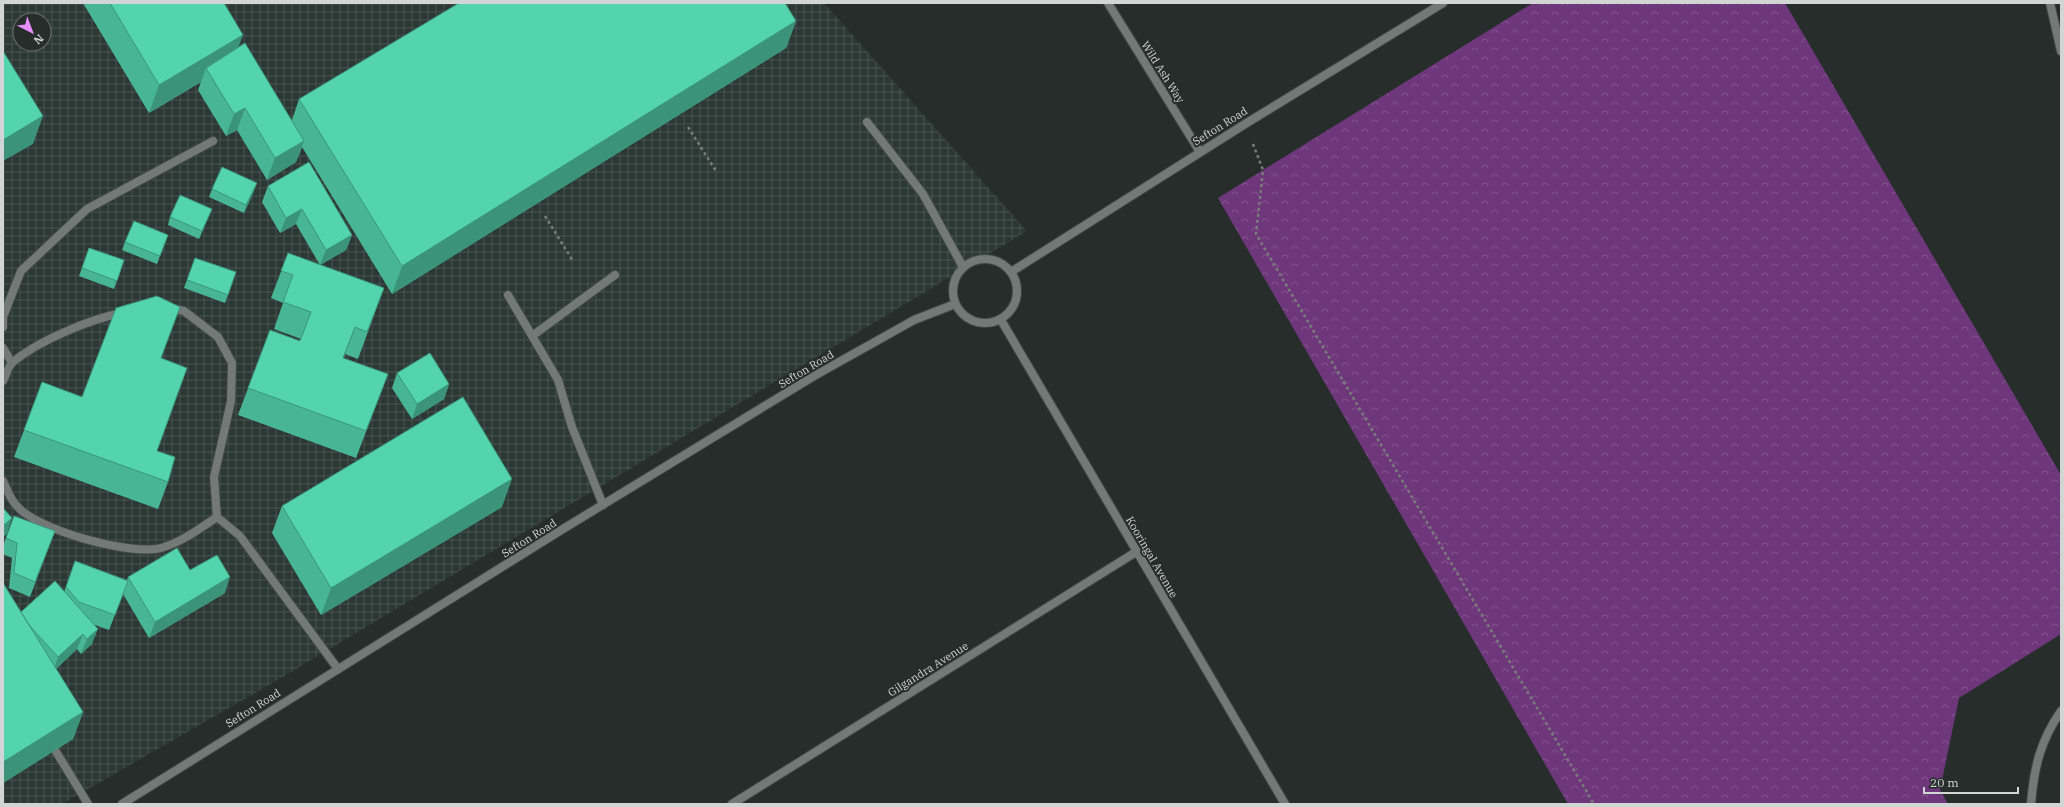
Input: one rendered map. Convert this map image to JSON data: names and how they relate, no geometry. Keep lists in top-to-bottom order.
{
  "streets": {
    "street": [
      "Wild Ash Way",
      "Sefton Road",
      "Kooringal Avenue",
      "Gilgandra Avenue"
    ]
  },
  "crossings": [
    ["Wild Ash Way", "Sefton Road"],
    ["Sefton Road", "Kooringal Avenue"],
    ["Kooringal Avenue", "Gilgandra Avenue"]
  ],
  "scale_bar": "20 m",
  "north": "bottom right"
}
